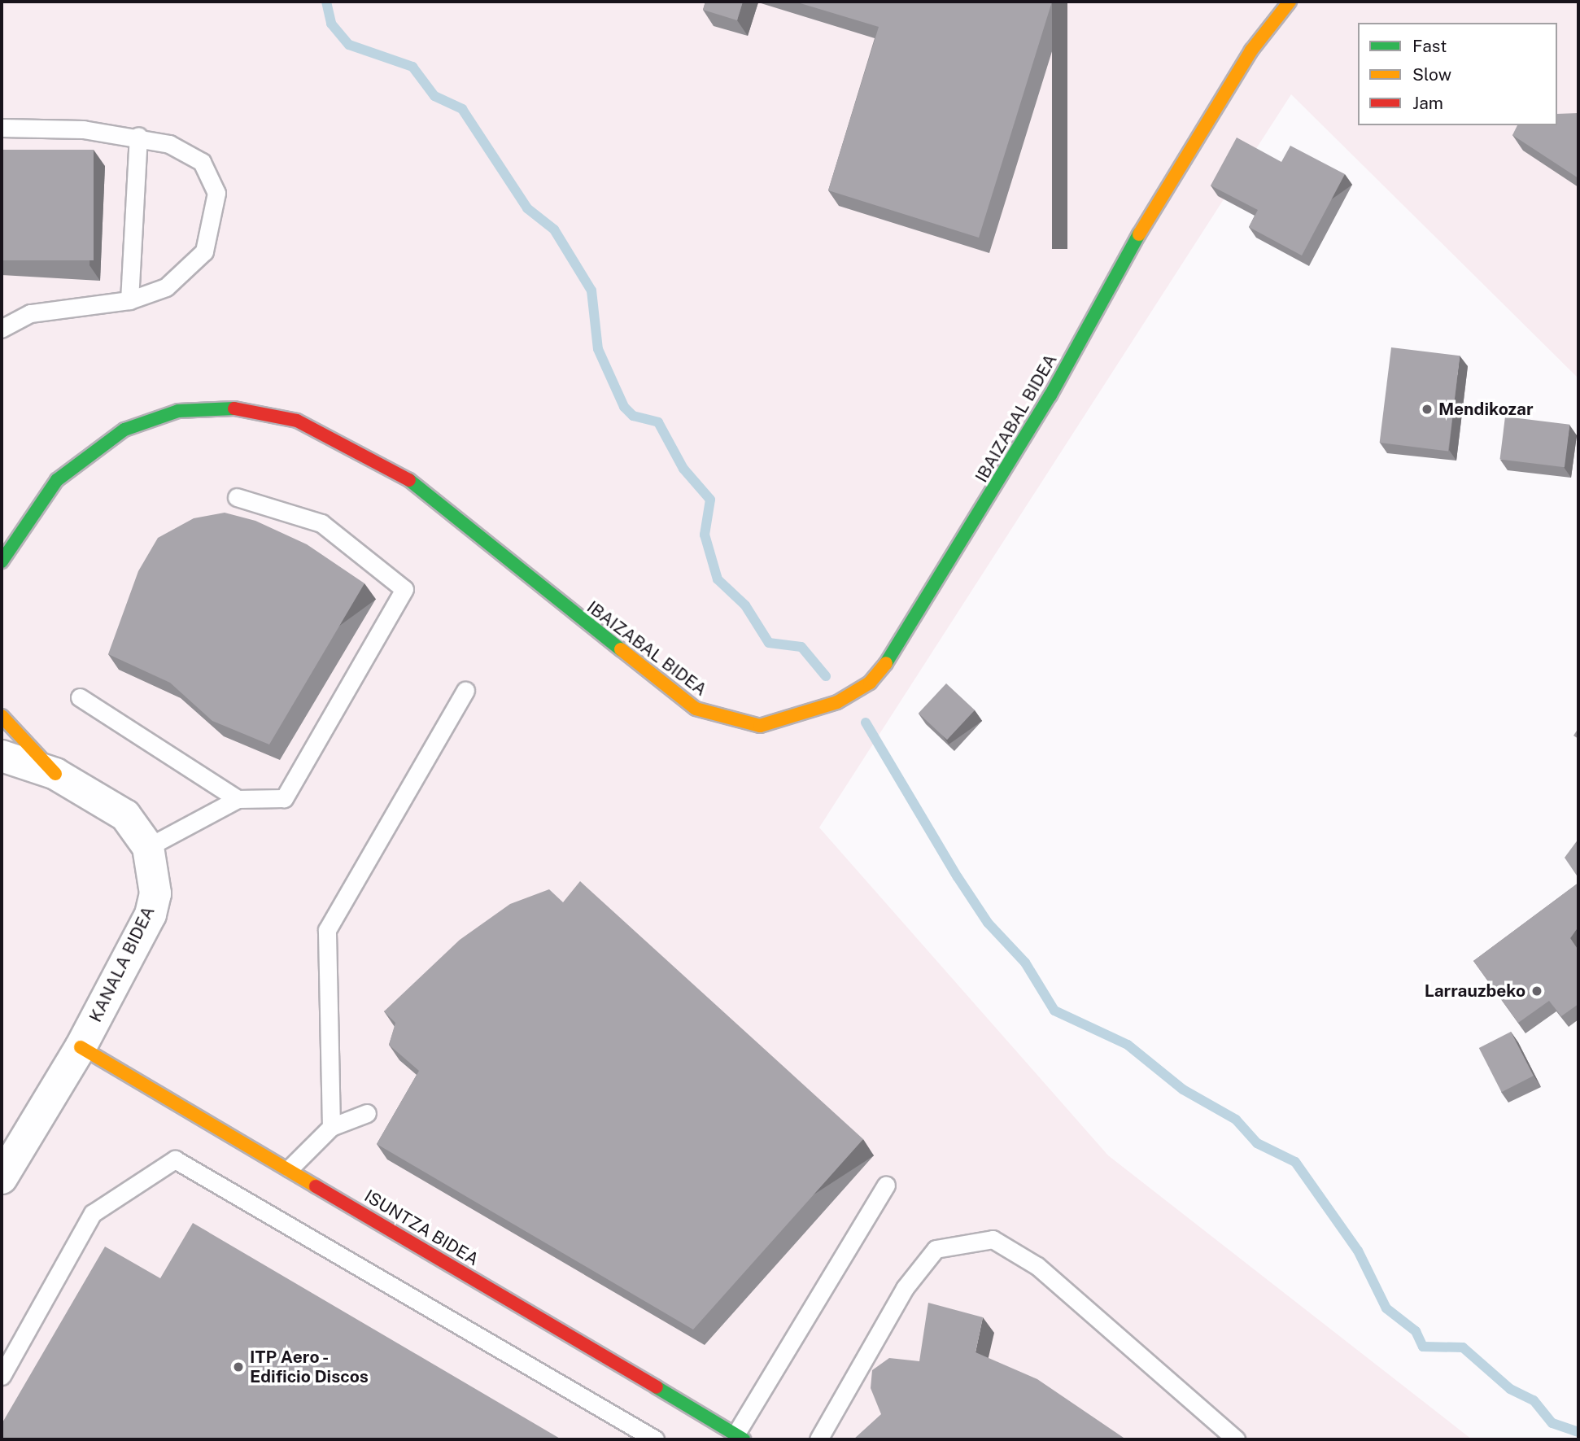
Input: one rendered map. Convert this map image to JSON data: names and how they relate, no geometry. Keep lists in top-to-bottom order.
{
  "streets": {
    "street": ["IBAIZABAL BIDEA", "KANALA BIDEA", "ISUNTZA BIDEA"]
  },
  "crossings": [
    ["KANALA BIDEA", "ISUNTZA BIDEA"]
  ],
  "places": ["Mendikozar", "Larrauzbeko", "ITP Aero - Edificio Discos"],
  "legend": ["Fast", "Slow", "Jam"]
}
